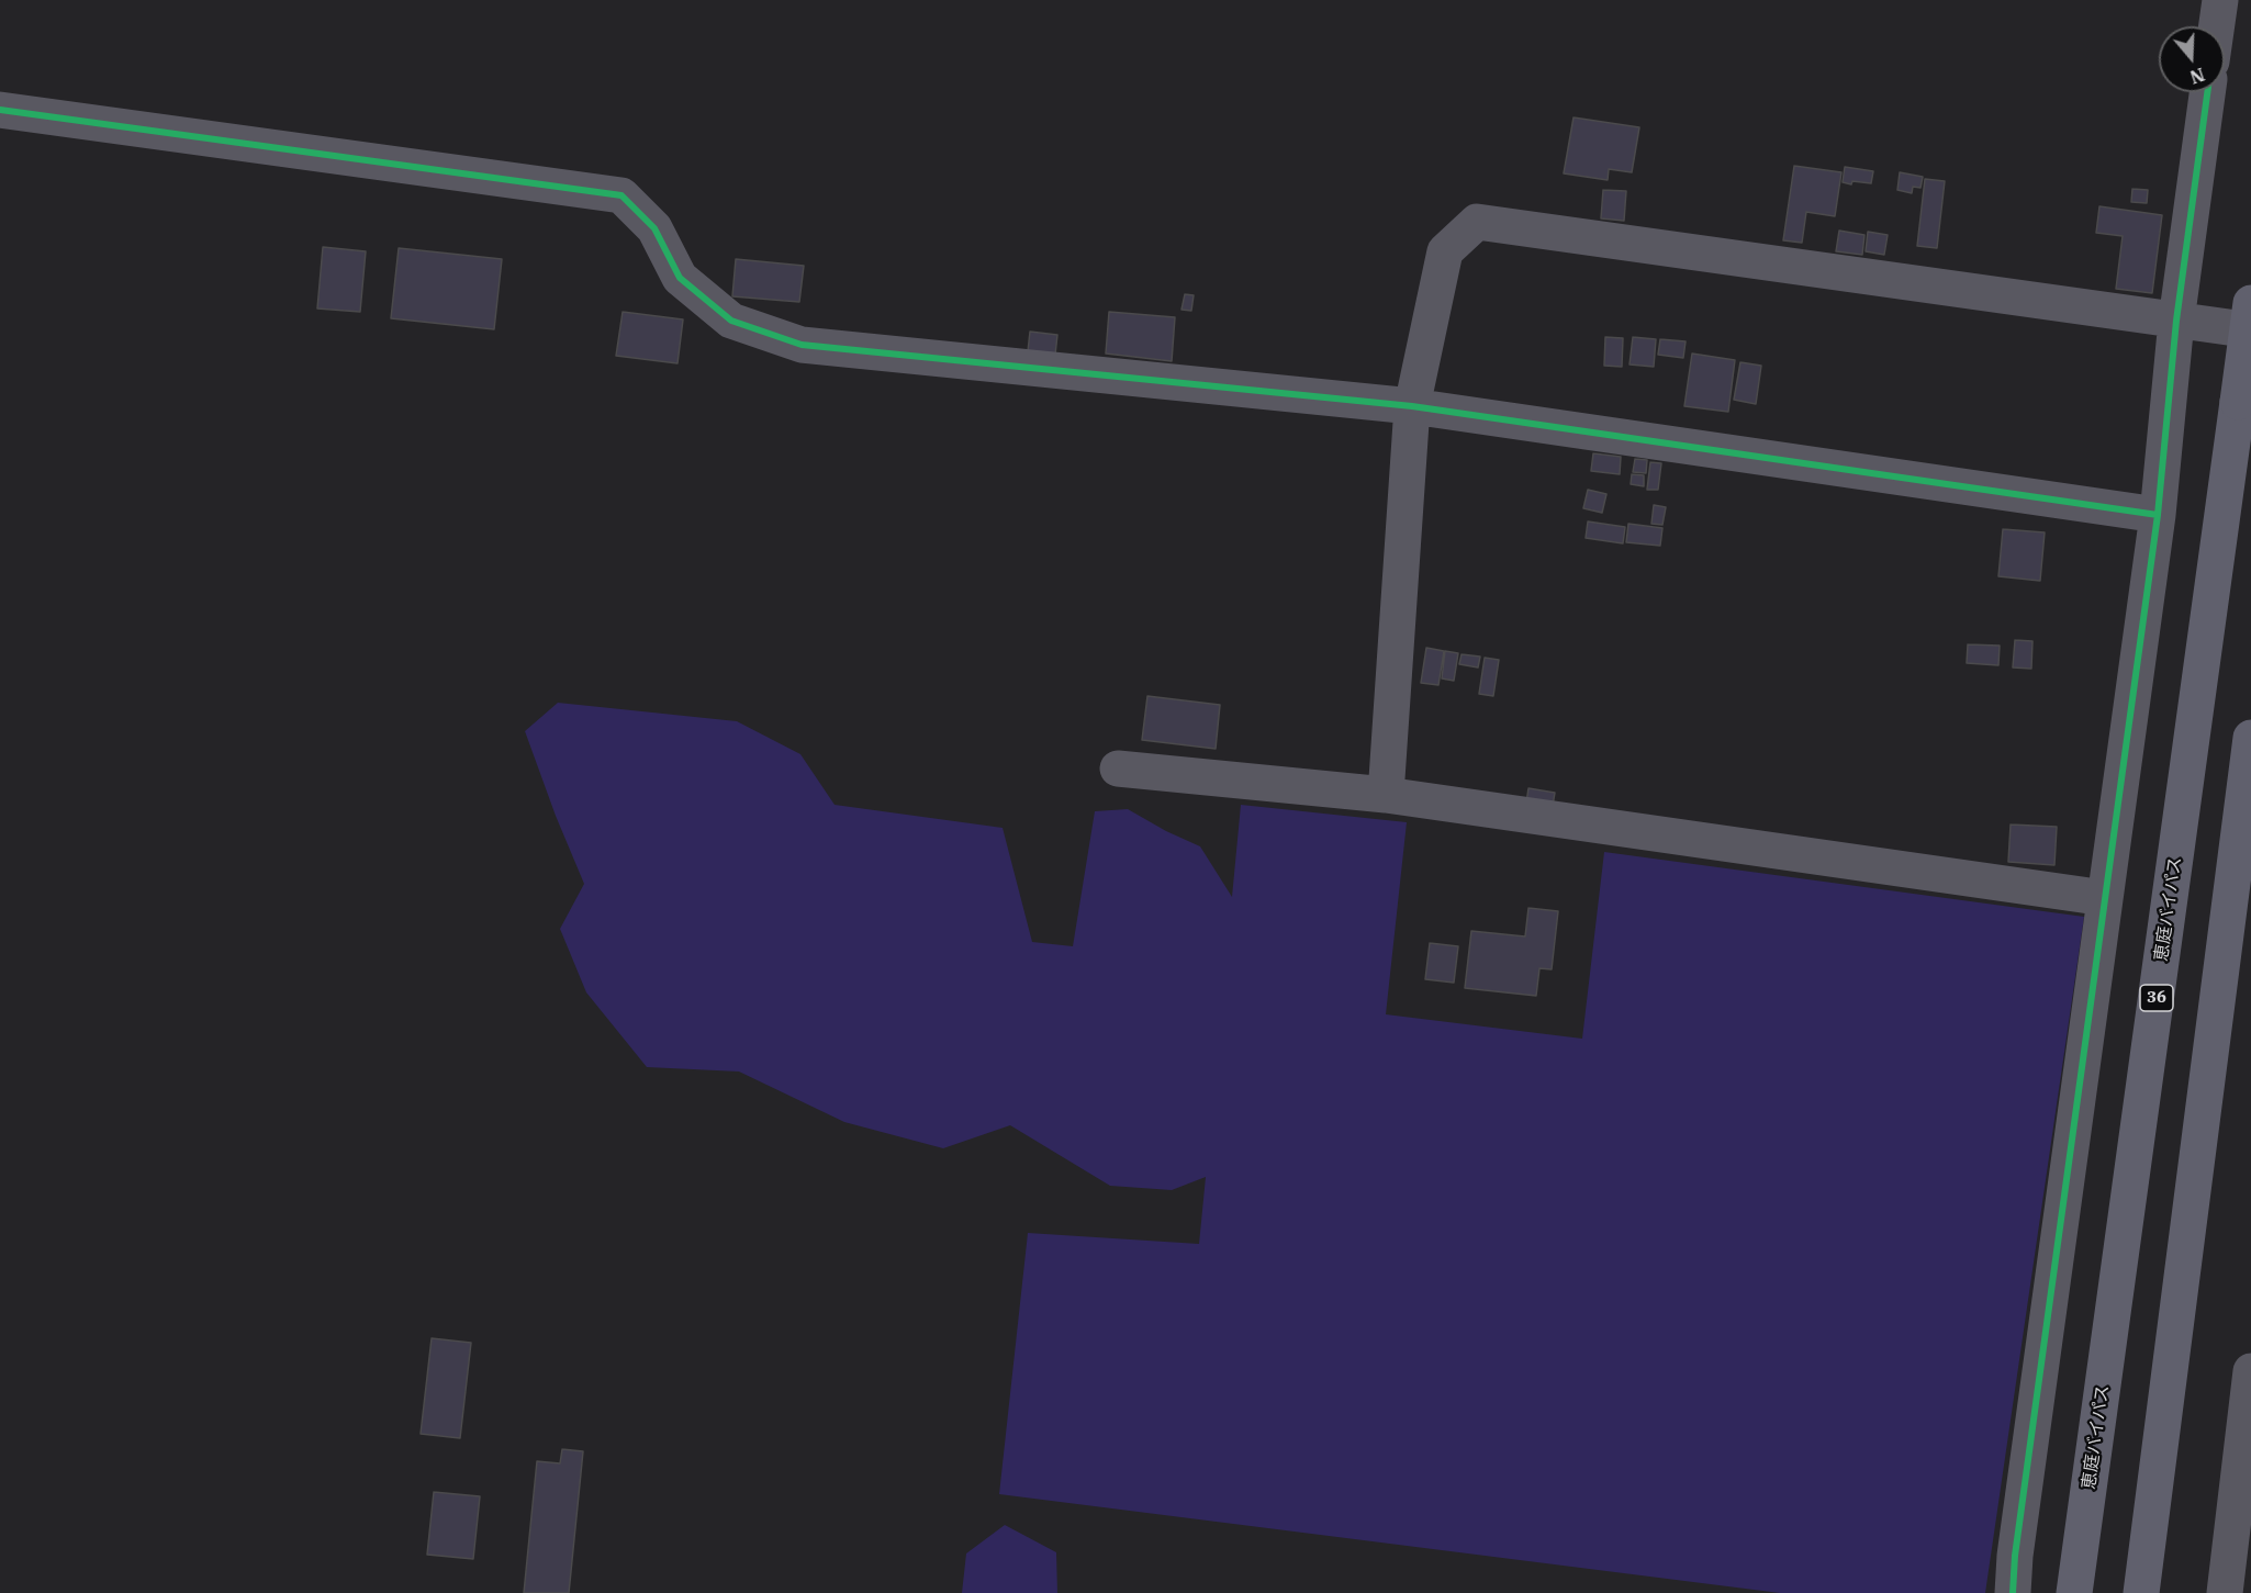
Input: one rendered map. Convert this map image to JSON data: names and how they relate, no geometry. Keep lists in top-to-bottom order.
{
  "streets": {
    "highway": ["恵庭バイパス", "36"]
  },
  "north": "bottom"
}
